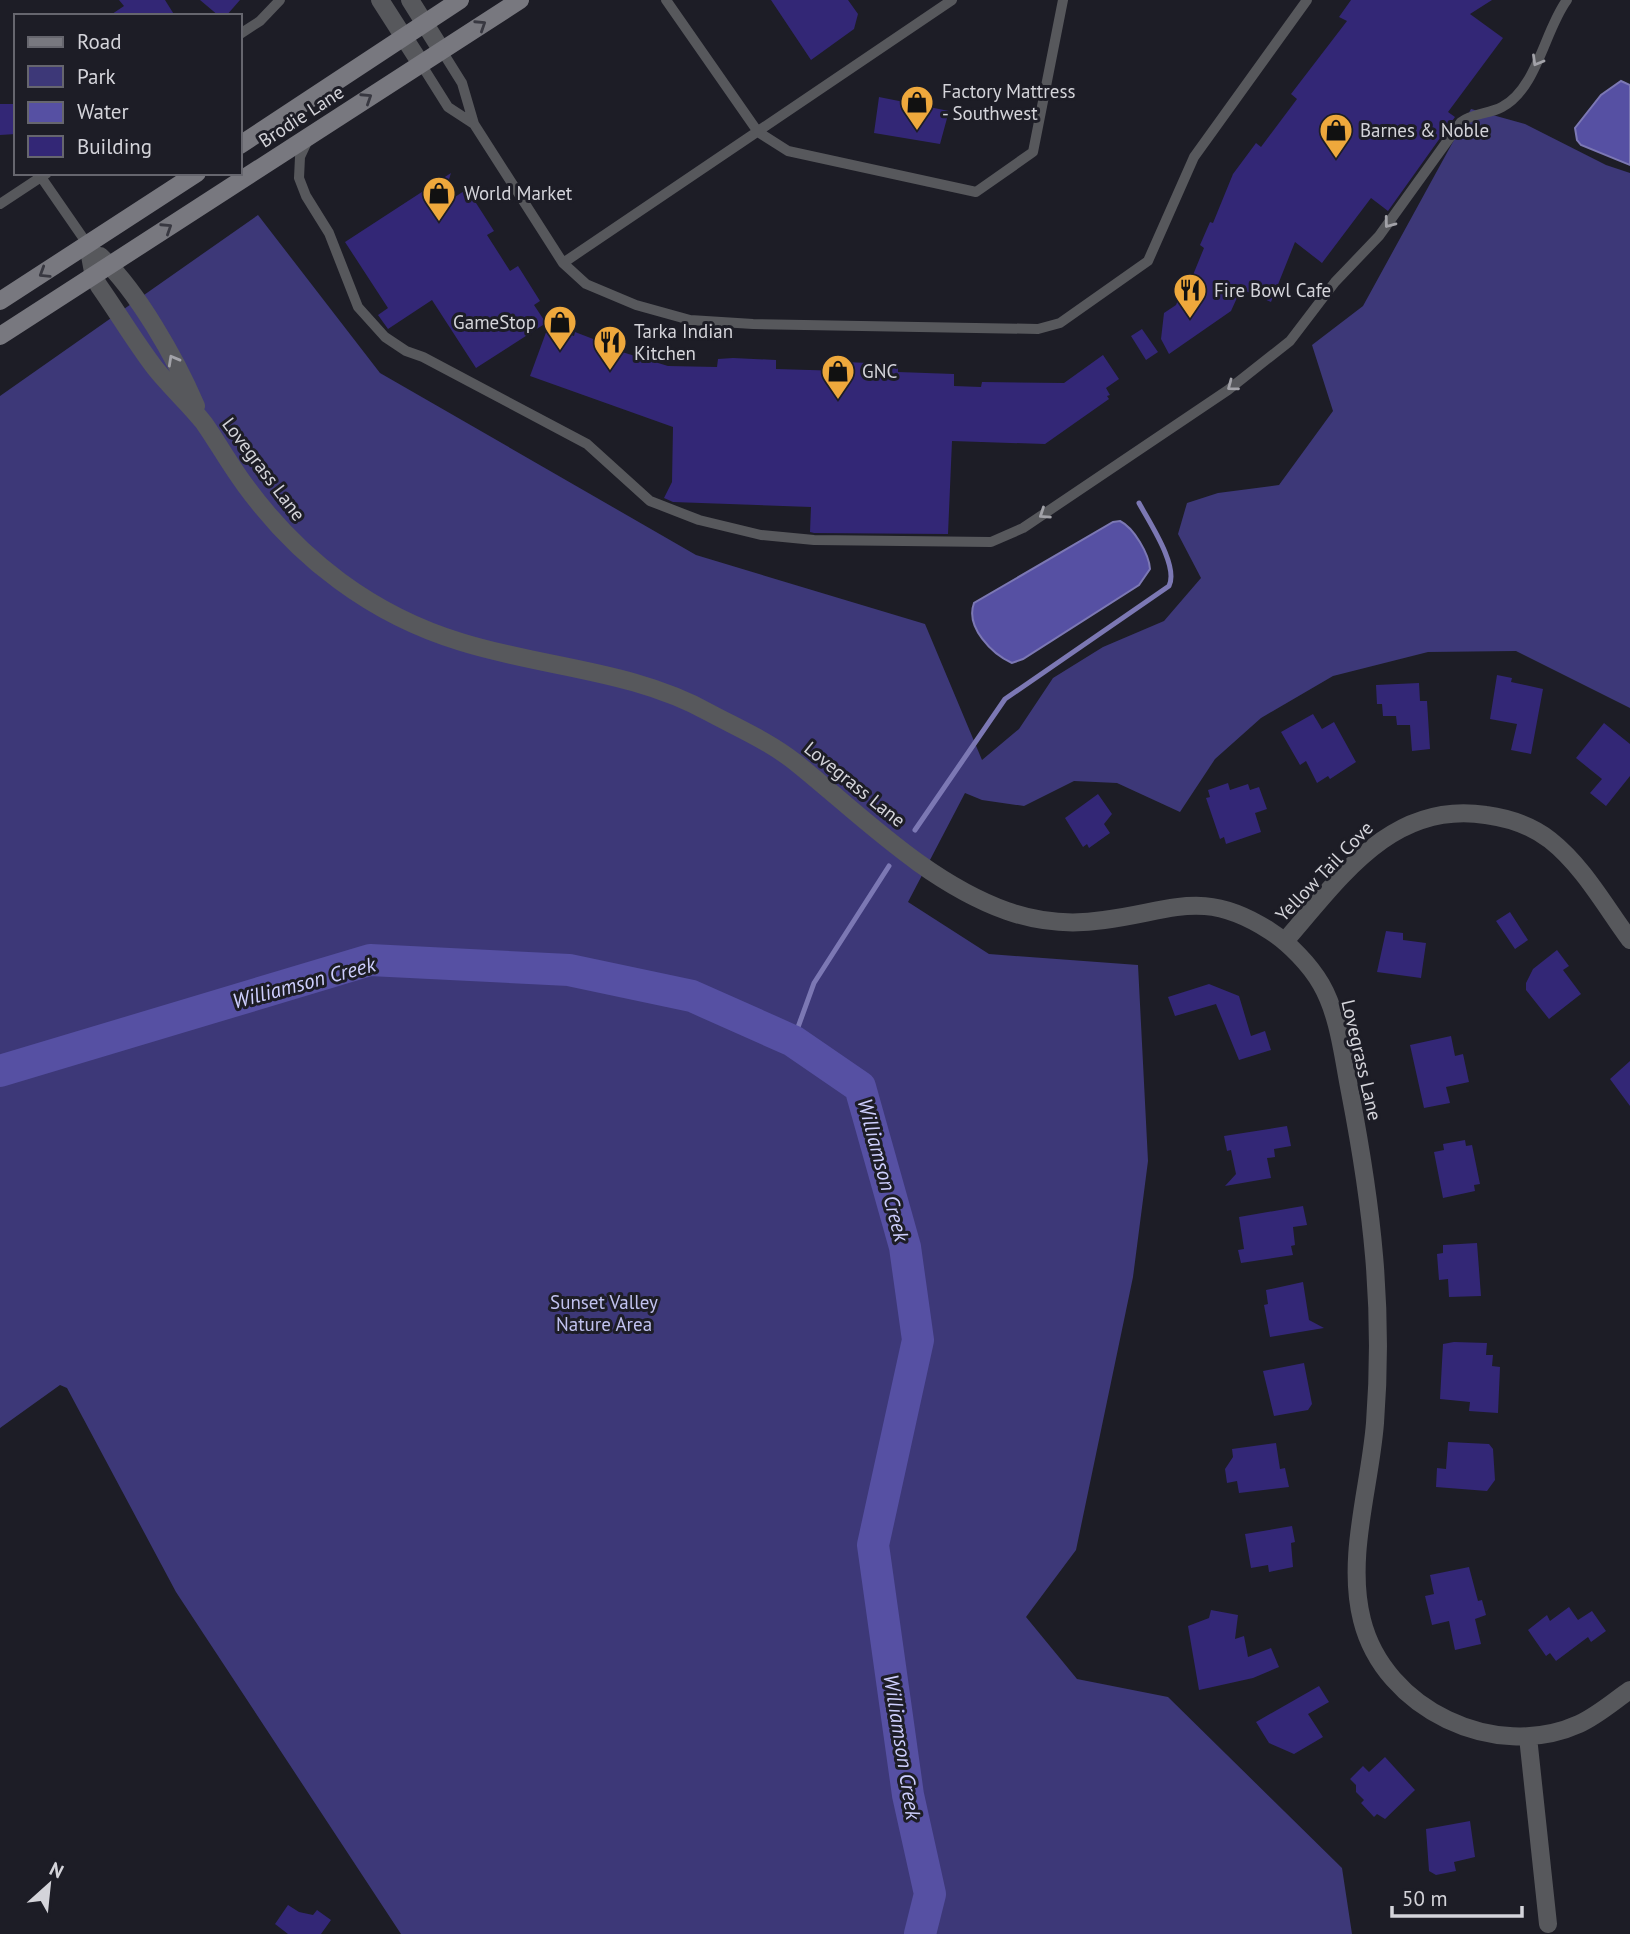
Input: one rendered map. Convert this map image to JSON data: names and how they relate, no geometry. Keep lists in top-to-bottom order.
{
  "streets": {
    "main road": ["Brodie Lane"],
    "street": ["Lovegrass Lane", "Yellow Tail Cove"]
  },
  "crossings": [
    ["Brodie Lane", "Lovegrass Lane"],
    ["Lovegrass Lane", "Yellow Tail Cove"]
  ],
  "water": ["Williamson Creek"],
  "parks": ["Sunset Valley Nature Area"],
  "places": {
    "shop": [
      "Factory Mattress - Southwest",
      "Barnes & Noble",
      "World Market",
      "GameStop",
      "GNC"
    ],
    "restaurant": ["Fire Bowl Cafe", "Tarka Indian Kitchen"]
  },
  "legend": [
    "Road",
    "Park",
    "Water",
    "Building"
  ],
  "scale_bar": "50 m",
  "north": "top right"
}
